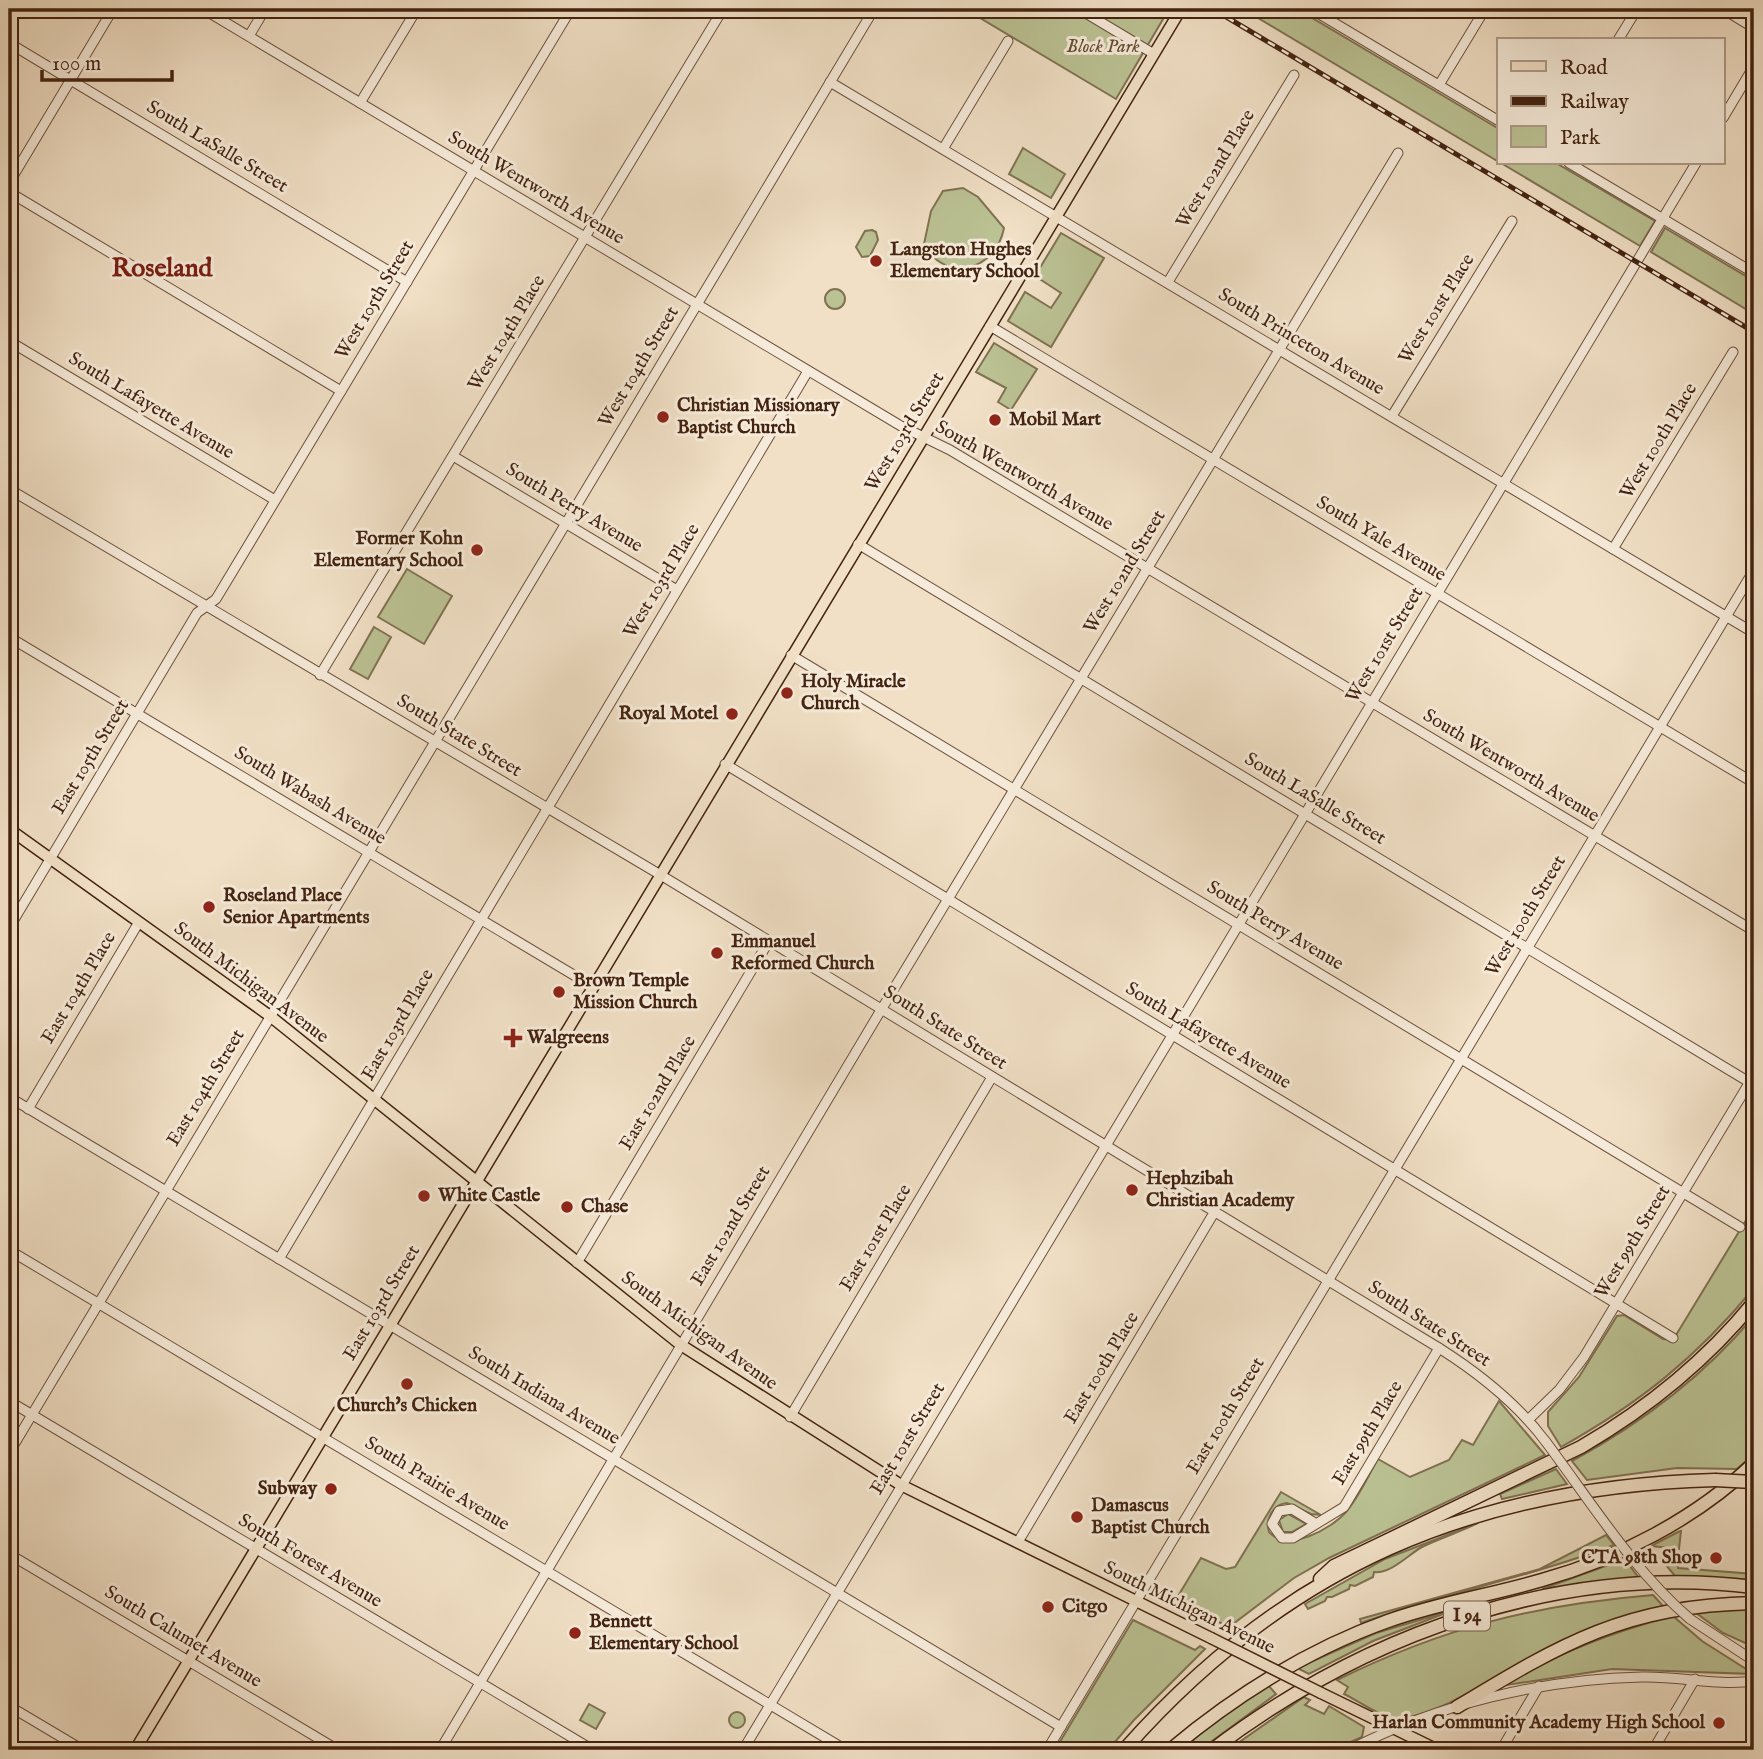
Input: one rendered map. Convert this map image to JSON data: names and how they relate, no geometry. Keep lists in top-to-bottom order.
{
  "streets": {
    "highway": ["I 94"],
    "main road": ["West 103rd Street", "South Michigan Avenue", "East 103rd Street"],
    "street": [
      "South LaSalle Street",
      "West 102nd Place",
      "South Wentworth Avenue",
      "West 105th Street",
      "West 101st Place",
      "West 104th Place",
      "South Princeton Avenue",
      "West 104th Street",
      "South Lafayette Avenue",
      "West 100th Place",
      "South Perry Avenue",
      "South Yale Avenue",
      "West 102nd Street",
      "West 103rd Place",
      "West 101st Street",
      "South State Street",
      "East 105th Street",
      "South Wabash Avenue",
      "West 100th Street",
      "East 104th Place",
      "East 103rd Place",
      "East 104th Street",
      "East 102nd Place",
      "East 102nd Street",
      "East 101st Place",
      "West 99th Street",
      "East 100th Place",
      "South Indiana Avenue",
      "East 100th Street",
      "East 99th Place",
      "East 101st Street",
      "South Prairie Avenue",
      "South Forest Avenue",
      "South Calumet Avenue"
    ]
  },
  "crossings": [
    ["South LaSalle Street", "West 105th Street"],
    ["South LaSalle Street", "West 103rd Street"],
    ["South LaSalle Street", "West 102nd Street"],
    ["South LaSalle Street", "West 101st Street"],
    ["South LaSalle Street", "West 100th Street"],
    ["South LaSalle Street", "West 99th Street"],
    ["West 102nd Place", "South Princeton Avenue"],
    ["South Wentworth Avenue", "West 105th Street"],
    ["South Wentworth Avenue", "West 104th Place"],
    ["South Wentworth Avenue", "West 104th Street"],
    ["South Wentworth Avenue", "West 103rd Street"],
    ["South Wentworth Avenue", "West 102nd Street"],
    ["South Wentworth Avenue", "West 103rd Place"],
    ["South Wentworth Avenue", "West 101st Street"],
    ["South Wentworth Avenue", "West 100th Street"],
    ["West 105th Street", "South Lafayette Avenue"],
    ["West 105th Street", "South State Street"],
    ["West 105th Street", "East 105th Street"],
    ["West 101st Place", "South Princeton Avenue"],
    ["West 104th Place", "South Perry Avenue"],
    ["West 104th Place", "South State Street"],
    ["South Princeton Avenue", "West 104th Street"],
    ["South Princeton Avenue", "West 103rd Street"],
    ["South Princeton Avenue", "West 100th Place"],
    ["South Princeton Avenue", "West 102nd Street"],
    ["South Princeton Avenue", "West 101st Street"],
    ["South Princeton Avenue", "West 100th Street"],
    ["West 104th Street", "South Perry Avenue"],
    ["West 104th Street", "South State Street"],
    ["West 104th Street", "East 104th Street"],
    ["South Lafayette Avenue", "West 103rd Street"],
    ["South Lafayette Avenue", "West 102nd Street"],
    ["South Lafayette Avenue", "West 101st Street"],
    ["South Lafayette Avenue", "West 100th Street"],
    ["South Lafayette Avenue", "West 99th Street"],
    ["West 103rd Street", "South Perry Avenue"],
    ["West 103rd Street", "South Yale Avenue"],
    ["West 103rd Street", "South State Street"],
    ["West 103rd Street", "East 103rd Street"],
    ["South Perry Avenue", "West 102nd Street"],
    ["South Perry Avenue", "West 103rd Place"],
    ["South Perry Avenue", "West 101st Street"],
    ["South Perry Avenue", "West 100th Street"],
    ["South Perry Avenue", "West 99th Street"],
    ["South Yale Avenue", "West 102nd Street"],
    ["South Yale Avenue", "West 101st Street"],
    ["South Yale Avenue", "West 100th Street"],
    ["West 102nd Street", "South State Street"],
    ["West 102nd Street", "East 102nd Street"],
    ["West 103rd Place", "South State Street"],
    ["West 103rd Place", "East 103rd Place"],
    ["West 101st Street", "South State Street"],
    ["West 101st Street", "East 101st Street"],
    ["South State Street", "East 105th Street"],
    ["South State Street", "West 100th Street"],
    ["South State Street", "East 103rd Place"],
    ["South State Street", "East 104th Street"],
    ["South State Street", "East 102nd Place"],
    ["South State Street", "East 102nd Street"],
    ["South State Street", "East 101st Place"],
    ["South State Street", "West 99th Street"],
    ["South State Street", "East 103rd Street"],
    ["South State Street", "East 100th Place"],
    ["South State Street", "East 100th Street"],
    ["South State Street", "East 99th Place"],
    ["South State Street", "East 101st Street"],
    ["East 105th Street", "South Wabash Avenue"],
    ["East 105th Street", "South Michigan Avenue"],
    ["South Wabash Avenue", "East 103rd Place"],
    ["South Wabash Avenue", "East 104th Street"],
    ["South Wabash Avenue", "East 103rd Street"],
    ["West 100th Street", "East 100th Street"],
    ["South Michigan Avenue", "East 104th Place"],
    ["South Michigan Avenue", "East 103rd Place"],
    ["South Michigan Avenue", "East 104th Street"],
    ["South Michigan Avenue", "East 102nd Place"],
    ["South Michigan Avenue", "East 102nd Street"],
    ["South Michigan Avenue", "East 101st Place"],
    ["South Michigan Avenue", "East 103rd Street"],
    ["South Michigan Avenue", "East 100th Place"],
    ["South Michigan Avenue", "East 100th Street"],
    ["South Michigan Avenue", "East 101st Street"],
    ["East 104th Place", "South Indiana Avenue"],
    ["East 103rd Place", "South Indiana Avenue"],
    ["East 104th Street", "South Indiana Avenue"],
    ["East 104th Street", "South Prairie Avenue"],
    ["East 104th Street", "South Forest Avenue"],
    ["East 102nd Street", "South Indiana Avenue"],
    ["East 102nd Street", "South Prairie Avenue"],
    ["East 102nd Street", "South Forest Avenue"],
    ["East 103rd Street", "South Indiana Avenue"],
    ["East 103rd Street", "South Prairie Avenue"],
    ["East 103rd Street", "South Forest Avenue"],
    ["East 103rd Street", "South Calumet Avenue"],
    ["South Indiana Avenue", "East 100th Street"],
    ["South Indiana Avenue", "East 101st Street"],
    ["East 101st Street", "South Prairie Avenue"]
  ],
  "districts": ["Roseland"],
  "parks": ["Block Park"],
  "places": {
    "other": [
      "Langston Hughes Elementary School",
      "Christian Missionary Baptist Church",
      "Mobil Mart",
      "Former Kohn Elementary School",
      "Holy Miracle Church",
      "Royal Motel",
      "Roseland Place Senior Apartments",
      "Emmanuel Reformed Church",
      "Brown Temple Mission Church",
      "Hephzibah Christian Academy",
      "White Castle",
      "Chase",
      "Church's Chicken",
      "Subway",
      "Damascus Baptist Church",
      "CTA 98th Shop",
      "Citgo",
      "Bennett Elementary School",
      "Harlan Community Academy High School"
    ],
    "health": ["Walgreens"]
  },
  "legend": ["Road", "Railway", "Park"],
  "scale_bar": "100 m"
}
